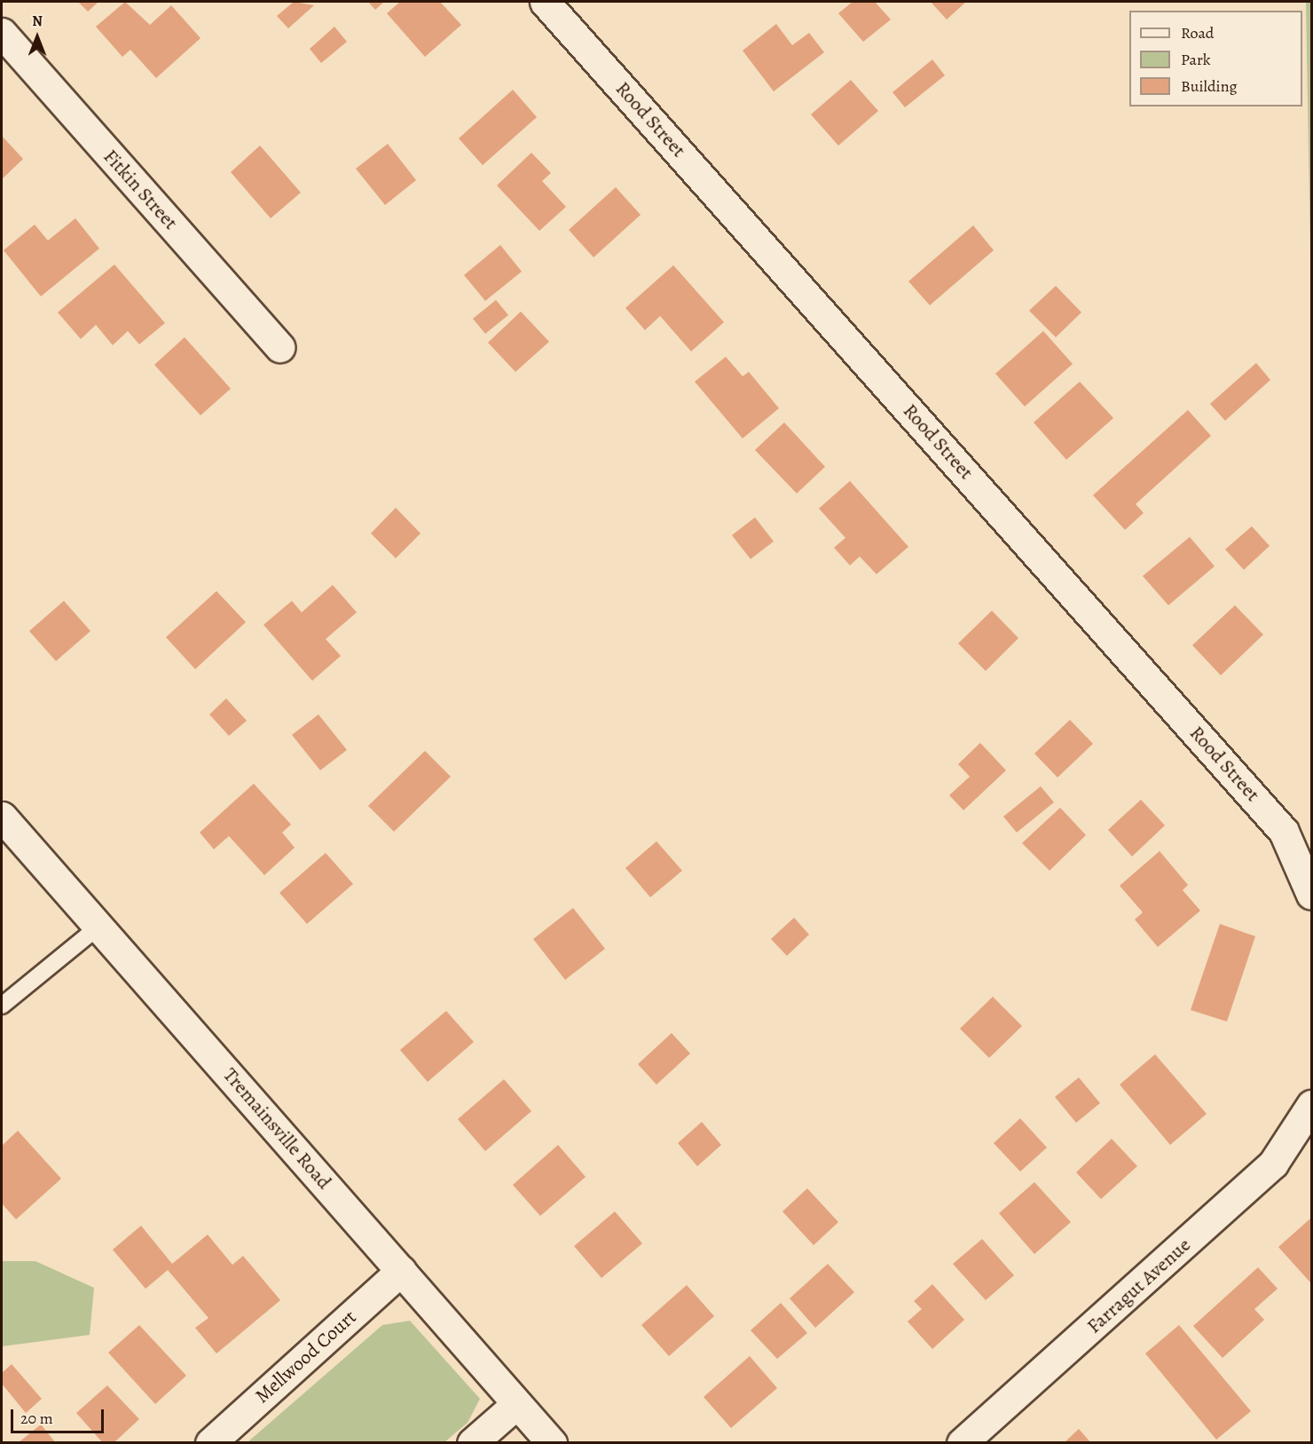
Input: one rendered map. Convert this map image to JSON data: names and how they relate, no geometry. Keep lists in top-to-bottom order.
{
  "streets": {
    "street": [
      "Rood Street",
      "Fitkin Street",
      "Tremainsville Road",
      "Farragut Avenue",
      "Mellwood Court"
    ]
  },
  "crossings": [
    ["Tremainsville Road", "Mellwood Court"]
  ],
  "legend": ["Road", "Park", "Building"],
  "scale_bar": "20 m",
  "north": "top"
}
